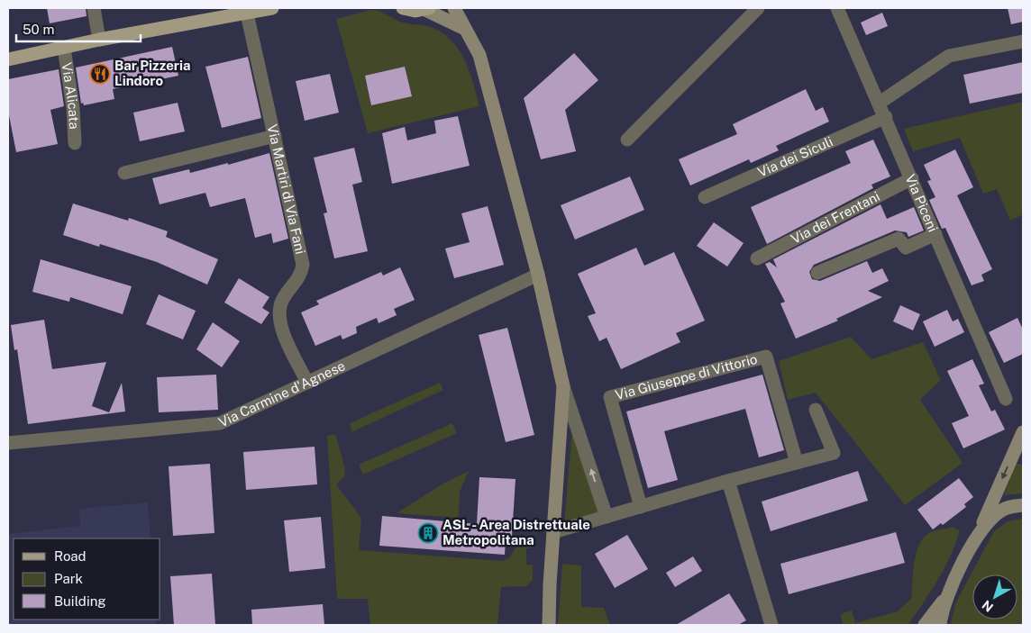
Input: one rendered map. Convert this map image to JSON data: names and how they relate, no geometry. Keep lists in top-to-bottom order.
{
  "streets": {
    "street": [
      "Via Alicata",
      "Via dei Siculi",
      "Via Martiri di Via Fani",
      "Via Piceni",
      "Via dei Frentani",
      "Via Giuseppe di Vittorio",
      "Via Carmine d'Agnese"
    ]
  },
  "crossings": [
    ["Via dei Siculi", "Via Piceni"],
    ["Via Martiri di Via Fani", "Via Carmine d'Agnese"],
    ["Via Piceni", "Via dei Frentani"]
  ],
  "places": {
    "restaurant": ["Bar Pizzeria Lindoro"],
    "building": ["ASL - Area Distrettuale Metropolitana"]
  },
  "legend": ["Road", "Park", "Building"],
  "scale_bar": "50 m",
  "north": "bottom left"
}
